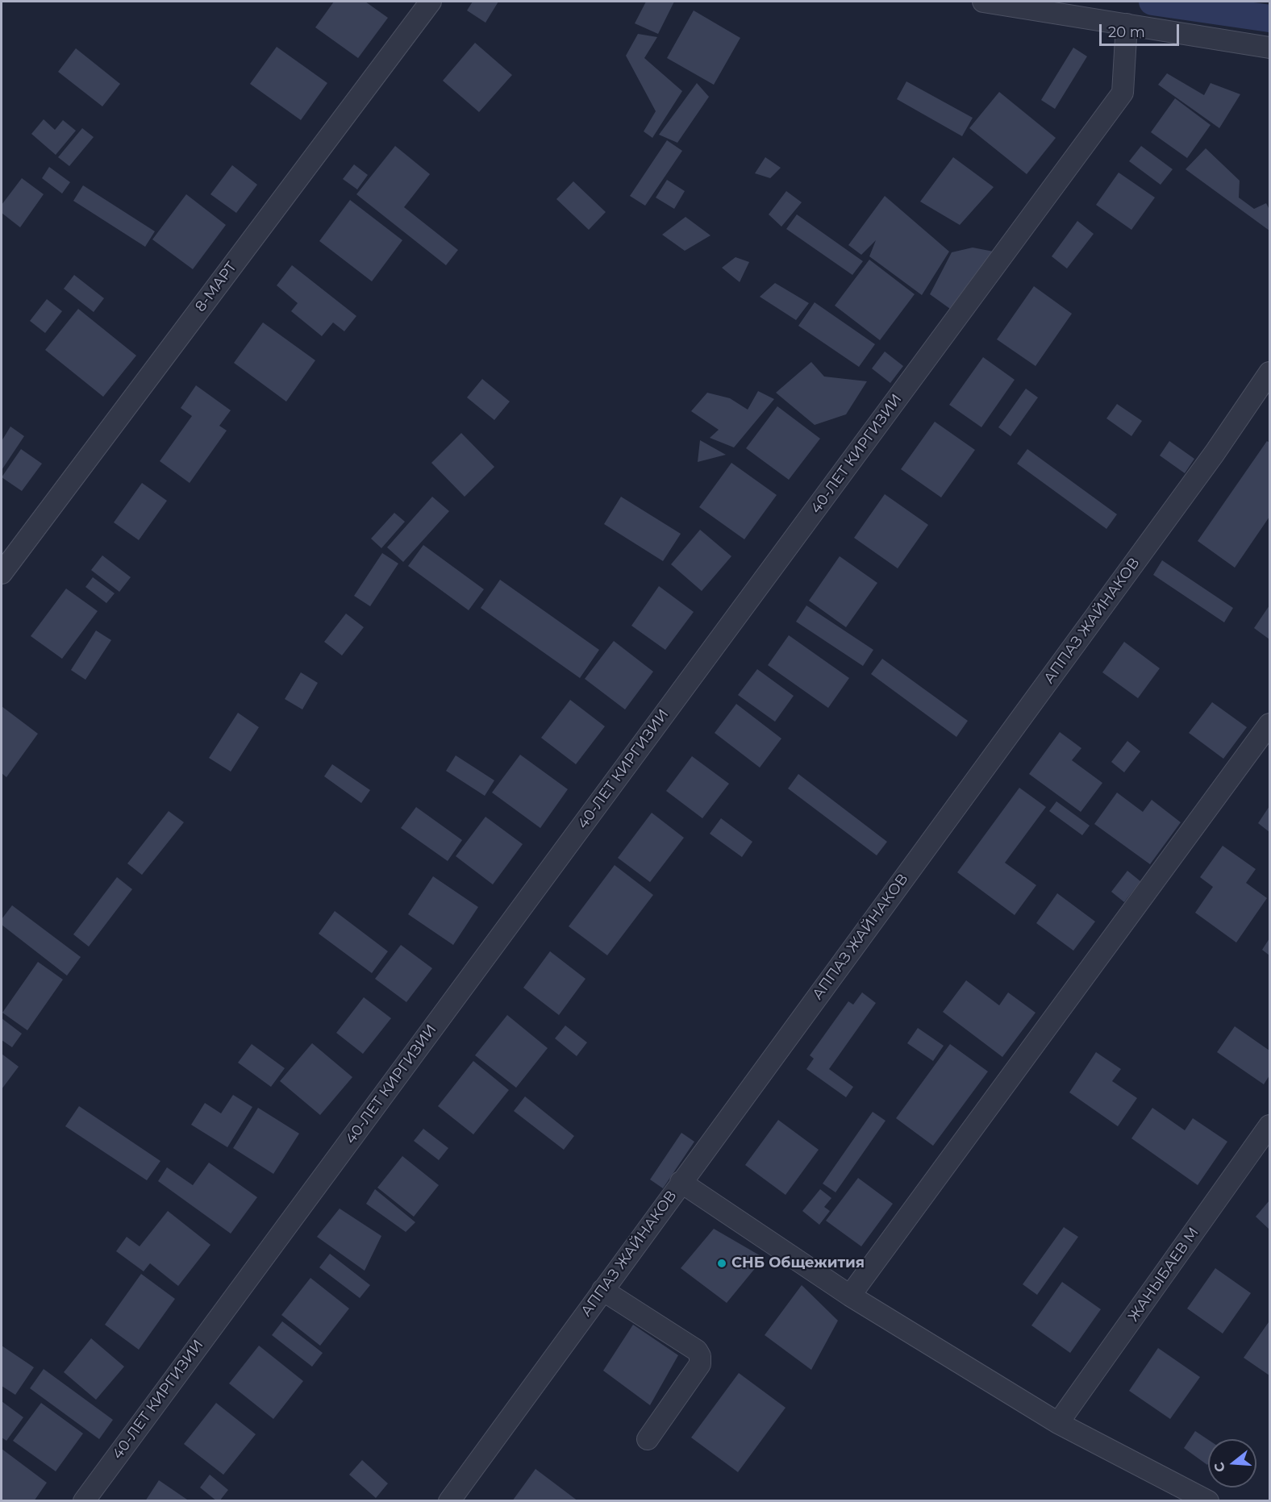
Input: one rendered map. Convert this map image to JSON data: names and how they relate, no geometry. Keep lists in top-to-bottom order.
{
  "streets": {
    "street": [
      "8-МАРТ",
      "40-ЛЕТ КИРГИЗИИ",
      "АППАЗ ЖАЙНАКОВ",
      "ЖАНЫБАЕВ М"
    ]
  },
  "places": ["СНБ Общежития"],
  "scale_bar": "20 m",
  "north": "left"
}
